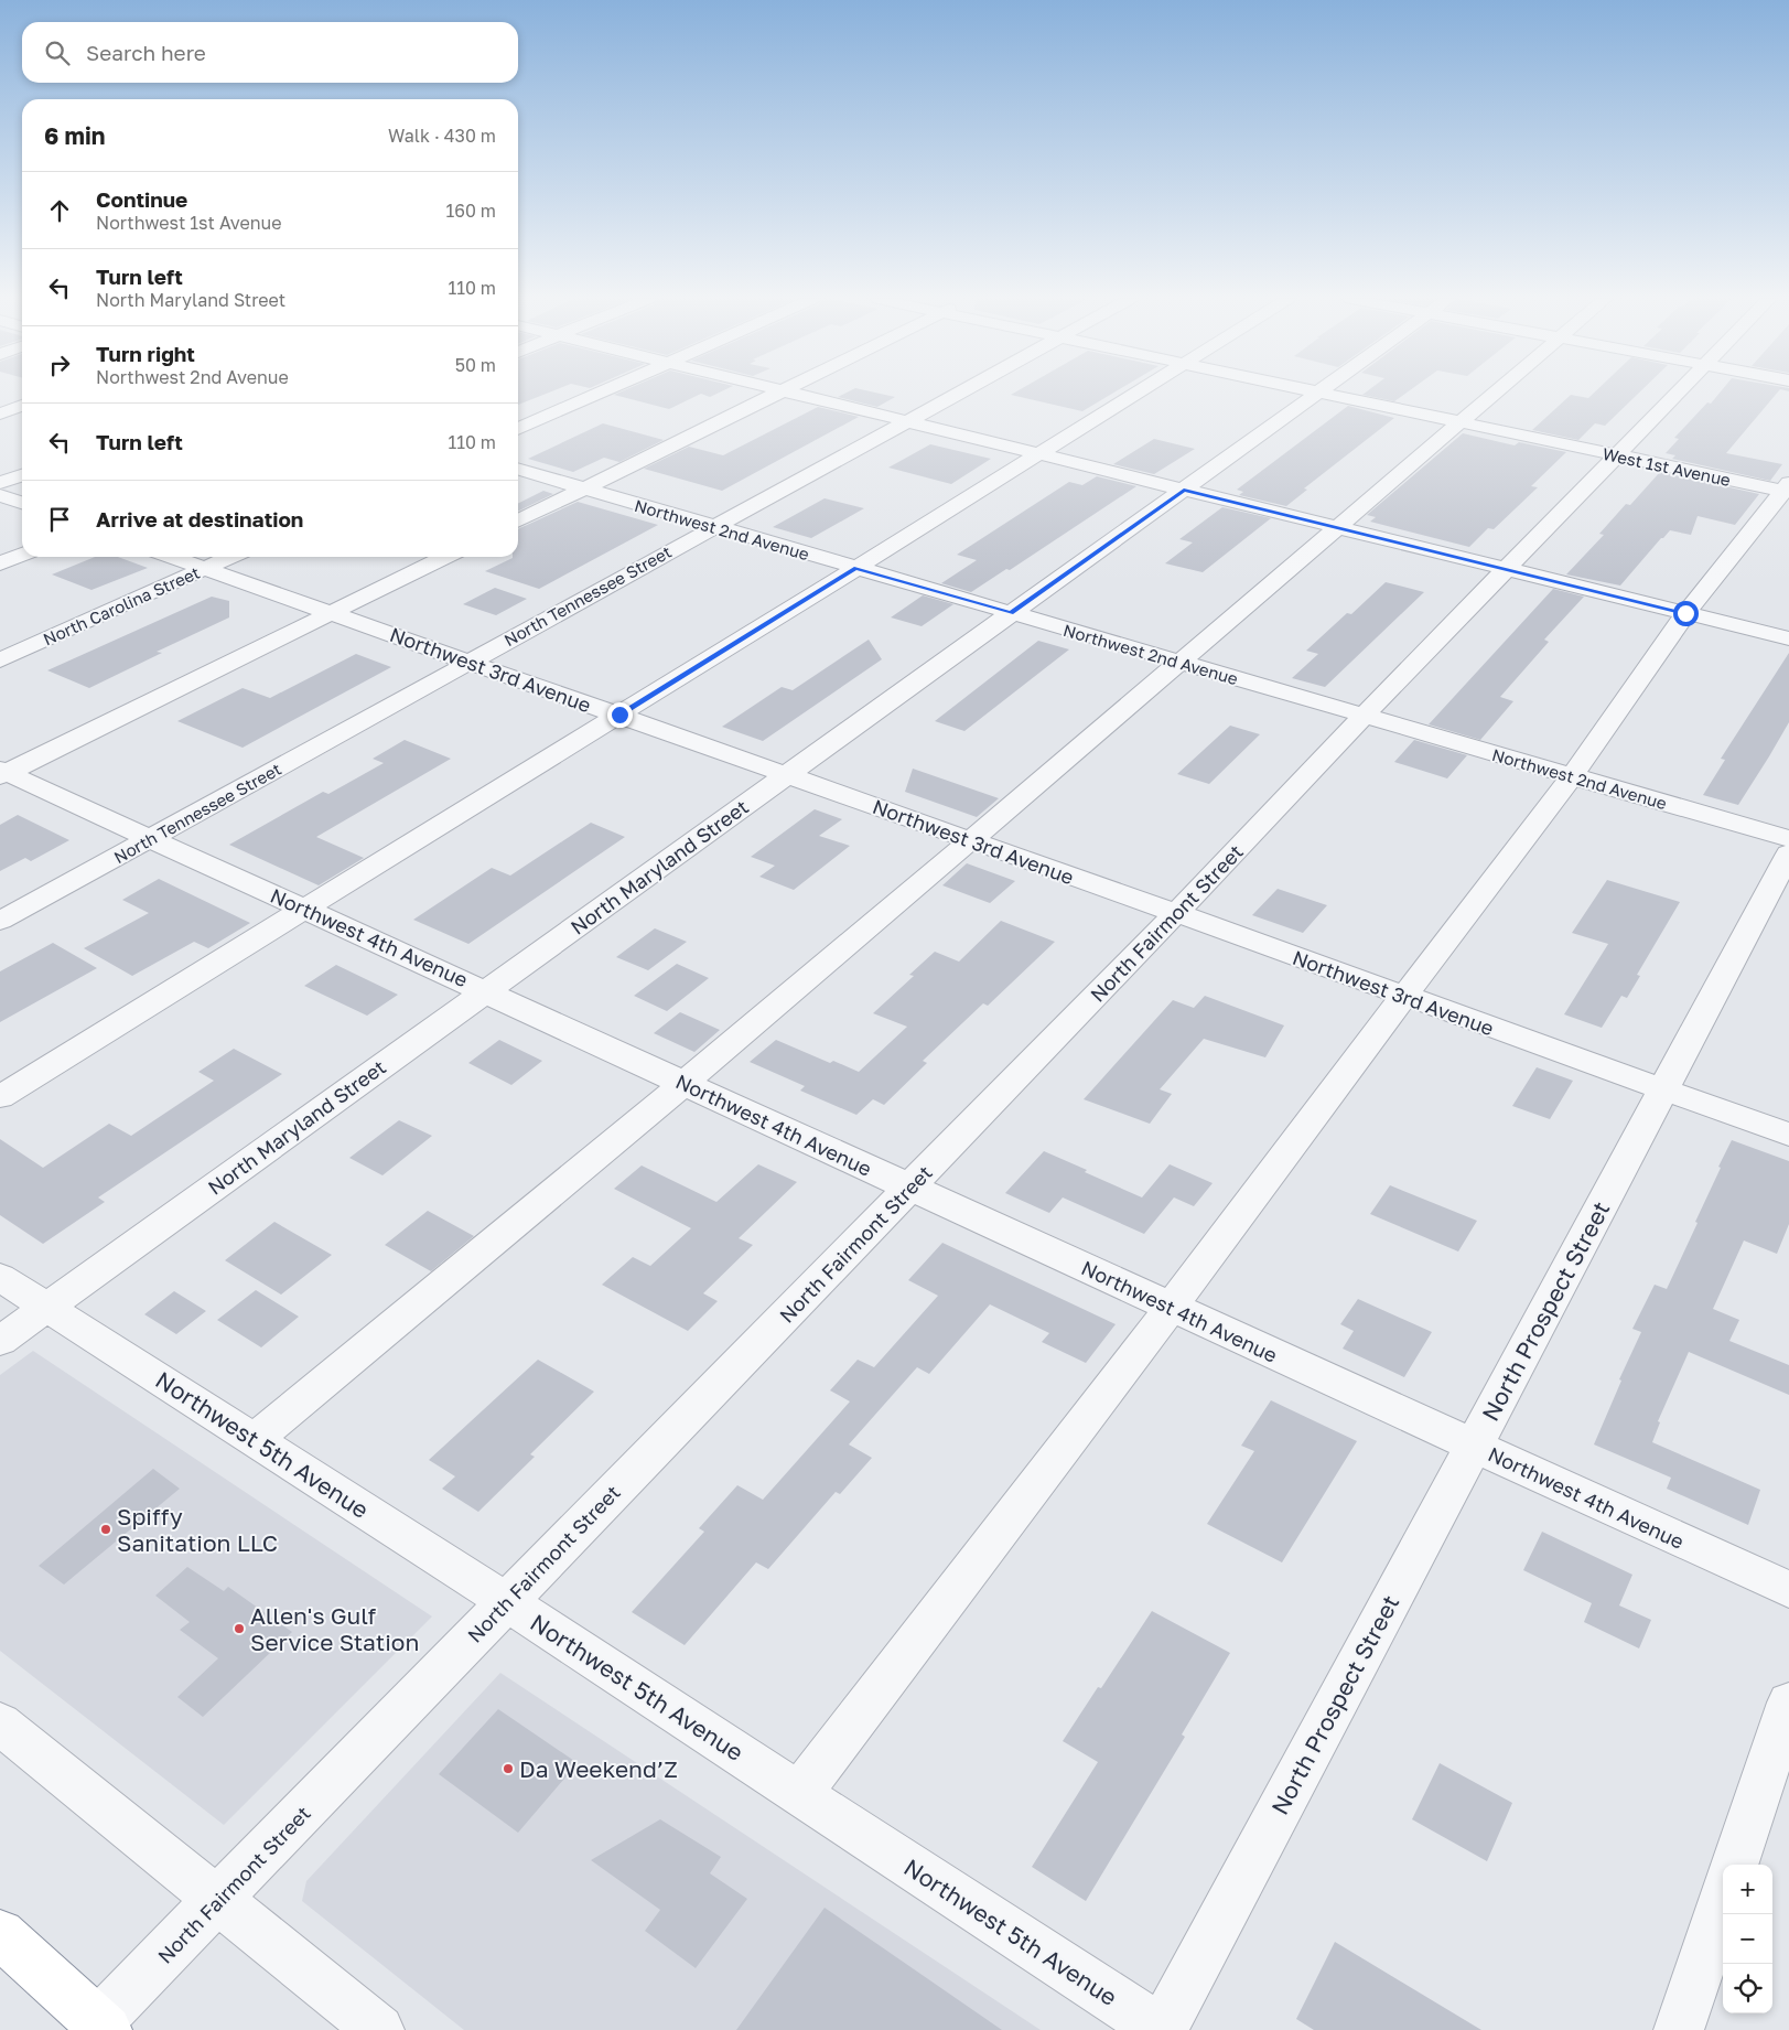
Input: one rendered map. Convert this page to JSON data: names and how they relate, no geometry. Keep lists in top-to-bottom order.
{
  "streets": {
    "street": [
      "West 1st Avenue",
      "Northwest 2nd Avenue",
      "North Tennessee Street",
      "North Carolina Street",
      "Northwest 3rd Avenue",
      "North Maryland Street",
      "North Fairmont Street",
      "Northwest 4th Avenue",
      "North Prospect Street",
      "Northwest 5th Avenue"
    ]
  },
  "crossings": [
    ["West 1st Avenue", "North Fairmont Street"],
    ["Northwest 2nd Avenue", "North Tennessee Street"],
    ["Northwest 2nd Avenue", "North Maryland Street"],
    ["Northwest 2nd Avenue", "North Fairmont Street"],
    ["North Tennessee Street", "Northwest 3rd Avenue"],
    ["North Tennessee Street", "Northwest 4th Avenue"],
    ["North Carolina Street", "Northwest 3rd Avenue"],
    ["Northwest 3rd Avenue", "North Maryland Street"],
    ["Northwest 3rd Avenue", "North Fairmont Street"],
    ["Northwest 3rd Avenue", "North Prospect Street"],
    ["North Maryland Street", "Northwest 4th Avenue"],
    ["North Maryland Street", "Northwest 5th Avenue"],
    ["North Fairmont Street", "Northwest 4th Avenue"],
    ["North Fairmont Street", "Northwest 5th Avenue"],
    ["Northwest 4th Avenue", "North Prospect Street"],
    ["North Prospect Street", "Northwest 5th Avenue"]
  ],
  "places": ["Spiffy Sanitation LLC", "Allen's Gulf Service Station", "Da Weekend’Z"],
  "page": {
    "search": "Search here",
    "heading": ["6 min", "Walk · 430 m"],
    "list": [
      ["Continue", "Northwest 1st Avenue", "160 m"],
      ["Turn left", "North Maryland Street", "110 m"],
      ["Turn right", "Northwest 2nd Avenue", "50 m"],
      ["Turn left", "110 m"],
      "Arrive at destination"
    ],
    "map_buttons": ["+", "−"]
  }
}
